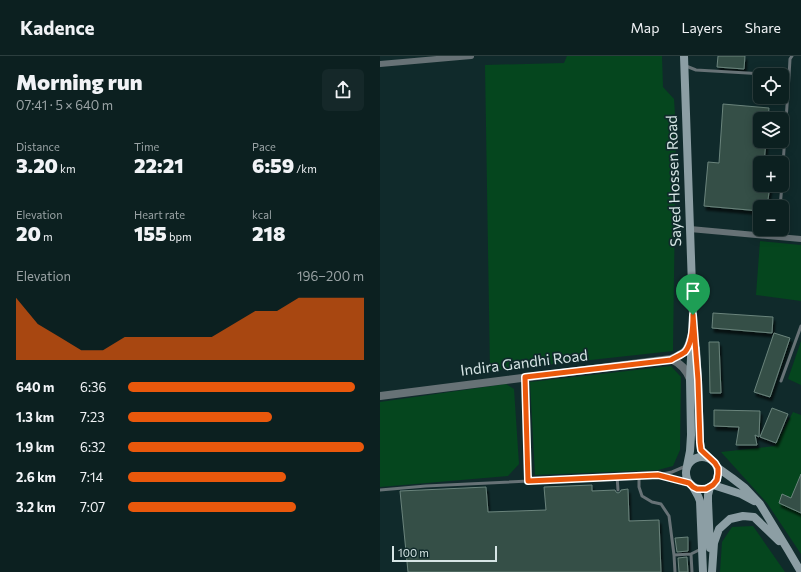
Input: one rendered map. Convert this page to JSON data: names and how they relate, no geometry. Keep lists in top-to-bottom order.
{
  "streets": {
    "main road": ["Sayed Hossen Road"],
    "street": ["Indira Gandhi Road"]
  },
  "scale_bar": "100 m",
  "page": {
    "header": "Kadence",
    "nav": ["Map", "Layers", "Share"],
    "heading": ["Morning run", "07:41 · 5 × 640 m"],
    "map_buttons": ["+", "−"],
    "stats": [
      ["Distance", "3.20 km"],
      ["Time", "22:21"],
      ["Pace", "6:59 /km"],
      ["Elevation", "20 m"],
      ["Heart rate", "155 bpm"],
      ["kcal", "218"]
    ],
    "chart": ["Elevation", "196–200 m"],
    "list": [
      {
        "name": "640 m",
        "note": "6:36"
      },
      {
        "name": "1.3 km",
        "note": "7:23"
      },
      {
        "name": "1.9 km",
        "note": "6:32"
      },
      {
        "name": "2.6 km",
        "note": "7:14"
      },
      {
        "name": "3.2 km",
        "note": "7:07"
      }
    ],
    "scale": "100 m"
  }
}
